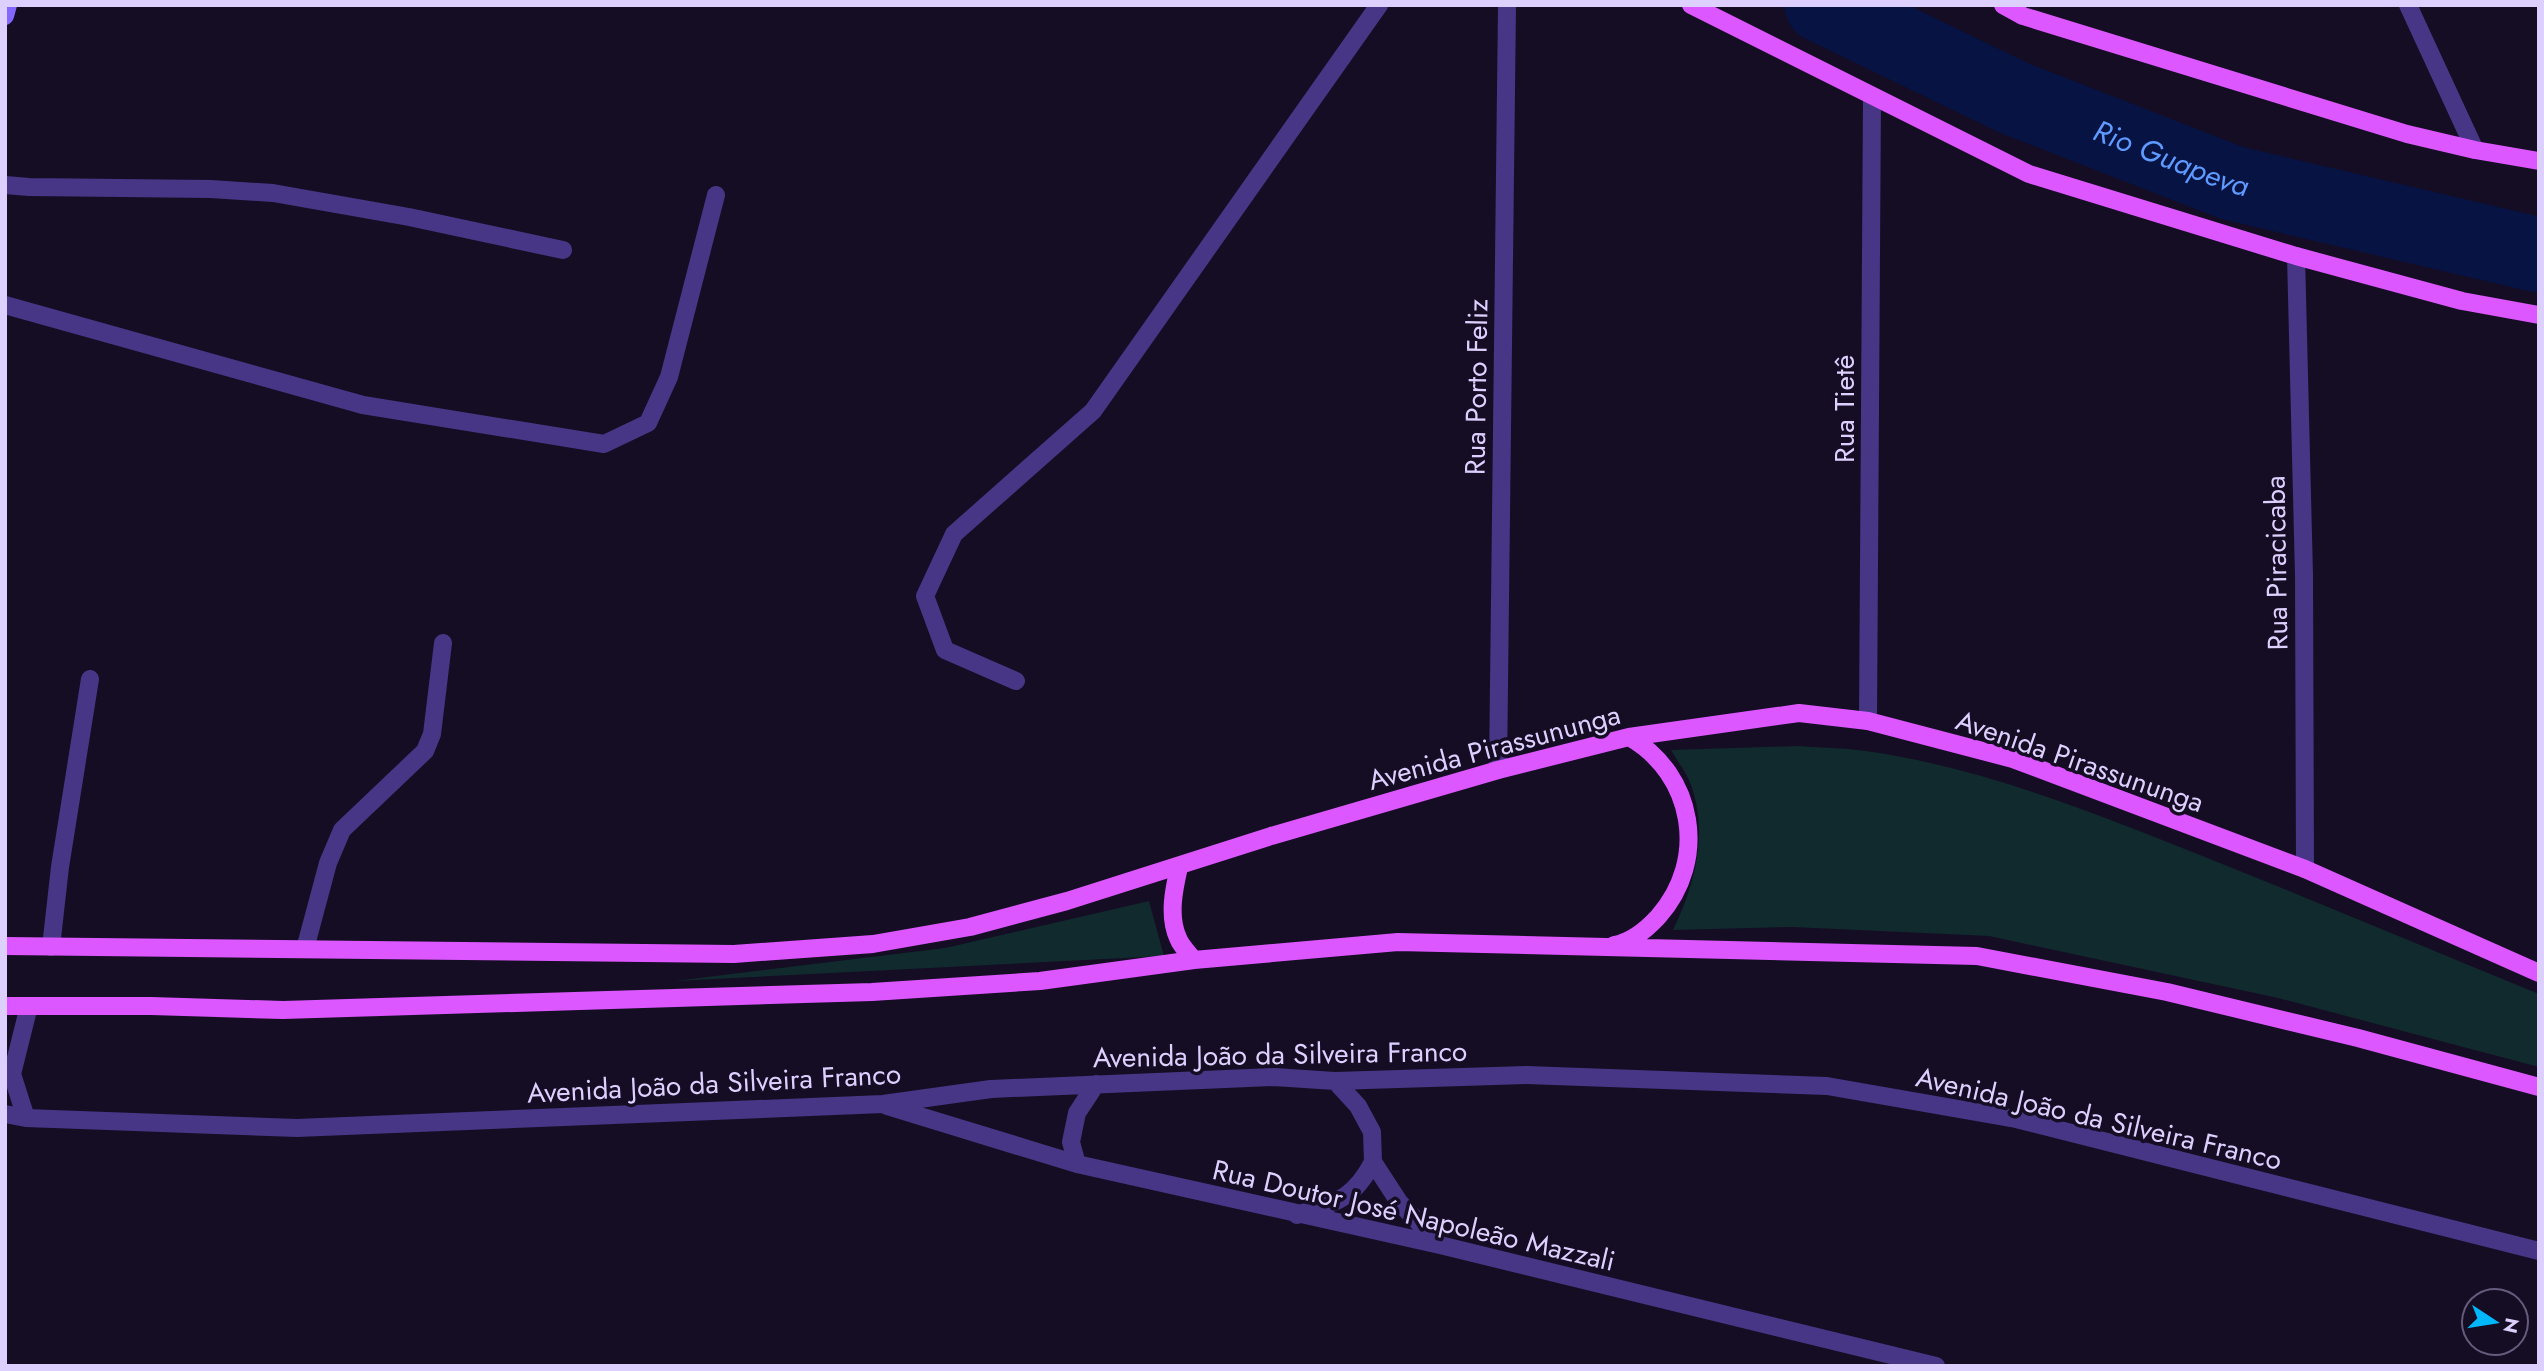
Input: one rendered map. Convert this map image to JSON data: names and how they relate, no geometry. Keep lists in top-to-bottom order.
{
  "streets": {
    "main road": ["Avenida Pirassununga"],
    "street": [
      "Rua Porto Feliz",
      "Rua Tietê",
      "Rua Piracicaba",
      "Avenida João da Silveira Franco",
      "Rua Doutor José Napoleão Mazzali"
    ]
  },
  "crossings": [
    ["Rua Porto Feliz", "Avenida Pirassununga"],
    ["Rua Tietê", "Avenida Pirassununga"],
    ["Rua Piracicaba", "Avenida Pirassununga"],
    ["Avenida João da Silveira Franco", "Rua Doutor José Napoleão Mazzali"]
  ],
  "water": ["Rio Guapeva"],
  "north": "right"
}
